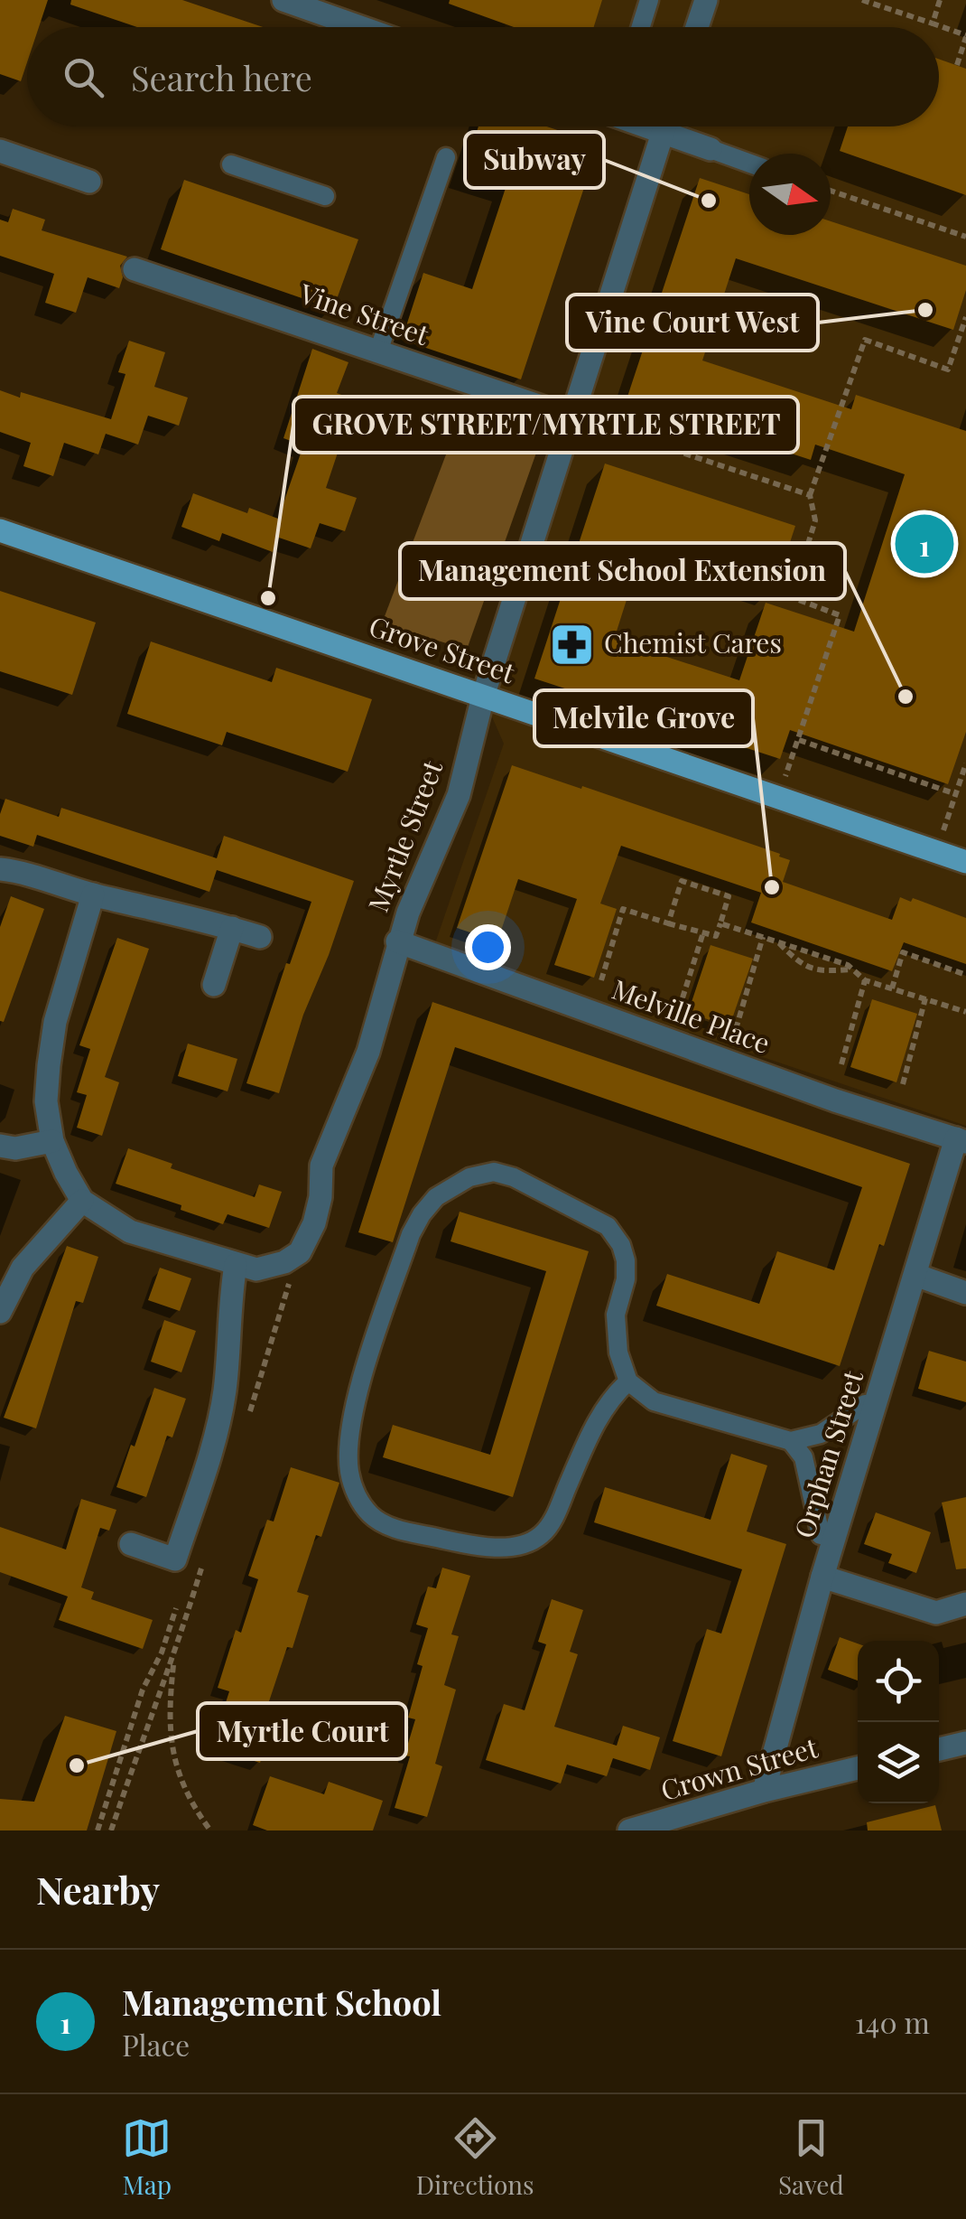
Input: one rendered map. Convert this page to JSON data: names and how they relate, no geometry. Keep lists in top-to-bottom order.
{
  "streets": {
    "main road": ["Grove Street"],
    "street": [
      "Vine Street",
      "Myrtle Street",
      "Melville Place",
      "Orphan Street",
      "Crown Street"
    ]
  },
  "crossings": [
    ["Vine Street", "Myrtle Street"],
    ["Grove Street", "Myrtle Street"],
    ["Myrtle Street", "Melville Place"],
    ["Melville Place", "Orphan Street"],
    ["Orphan Street", "Crown Street"]
  ],
  "places": {
    "other": [
      "Subway",
      "Vine Court West",
      "GROVE STREET/MYRTLE STREET",
      "Management School Extension",
      "Melvile Grove",
      "Myrtle Court"
    ],
    "pharmacy": ["Chemist Cares"]
  },
  "north": "right",
  "page": {
    "search": "Search here",
    "pins": "1",
    "heading": "Nearby",
    "list": [
      {
        "mark": "1",
        "name": "Management School",
        "note": "Place",
        "value": "140 m"
      }
    ],
    "nav": ["Map", "Directions", "Saved"]
  }
}
